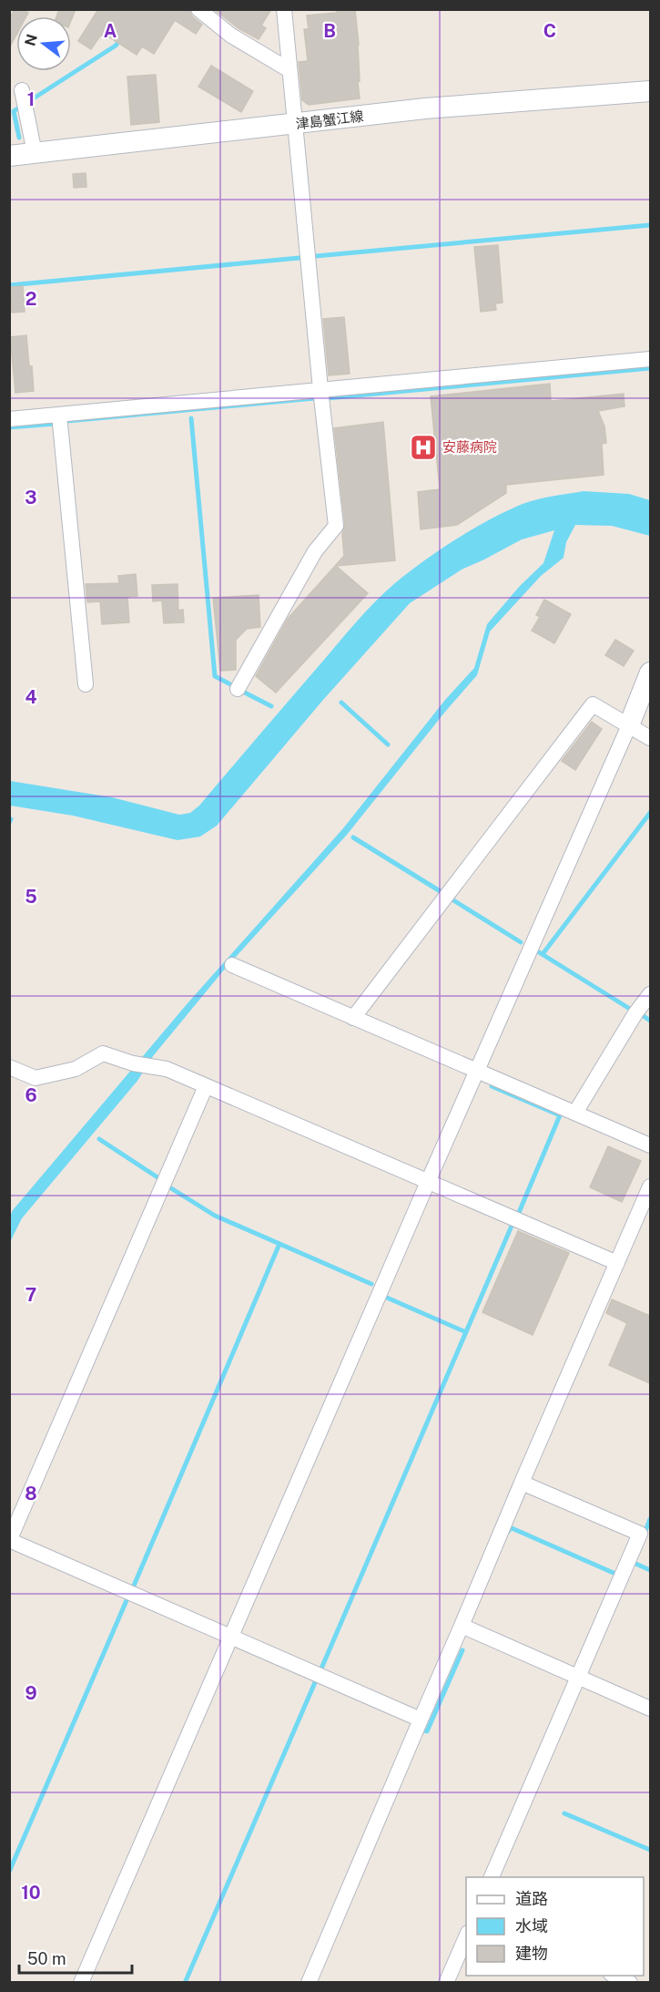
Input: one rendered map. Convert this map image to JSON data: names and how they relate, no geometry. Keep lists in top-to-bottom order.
{
  "streets": {
    "main road": ["津島蟹江線"]
  },
  "places": {
    "hospital": ["安藤病院"]
  },
  "legend": ["道路", "水域", "建物"],
  "scale_bar": "50 m",
  "north": "left",
  "grid": {
    "columns": ["A", "B", "C"],
    "rows": [
      "1",
      "2",
      "3",
      "4",
      "5",
      "6",
      "7",
      "8",
      "9",
      "10"
    ]
  }
}
